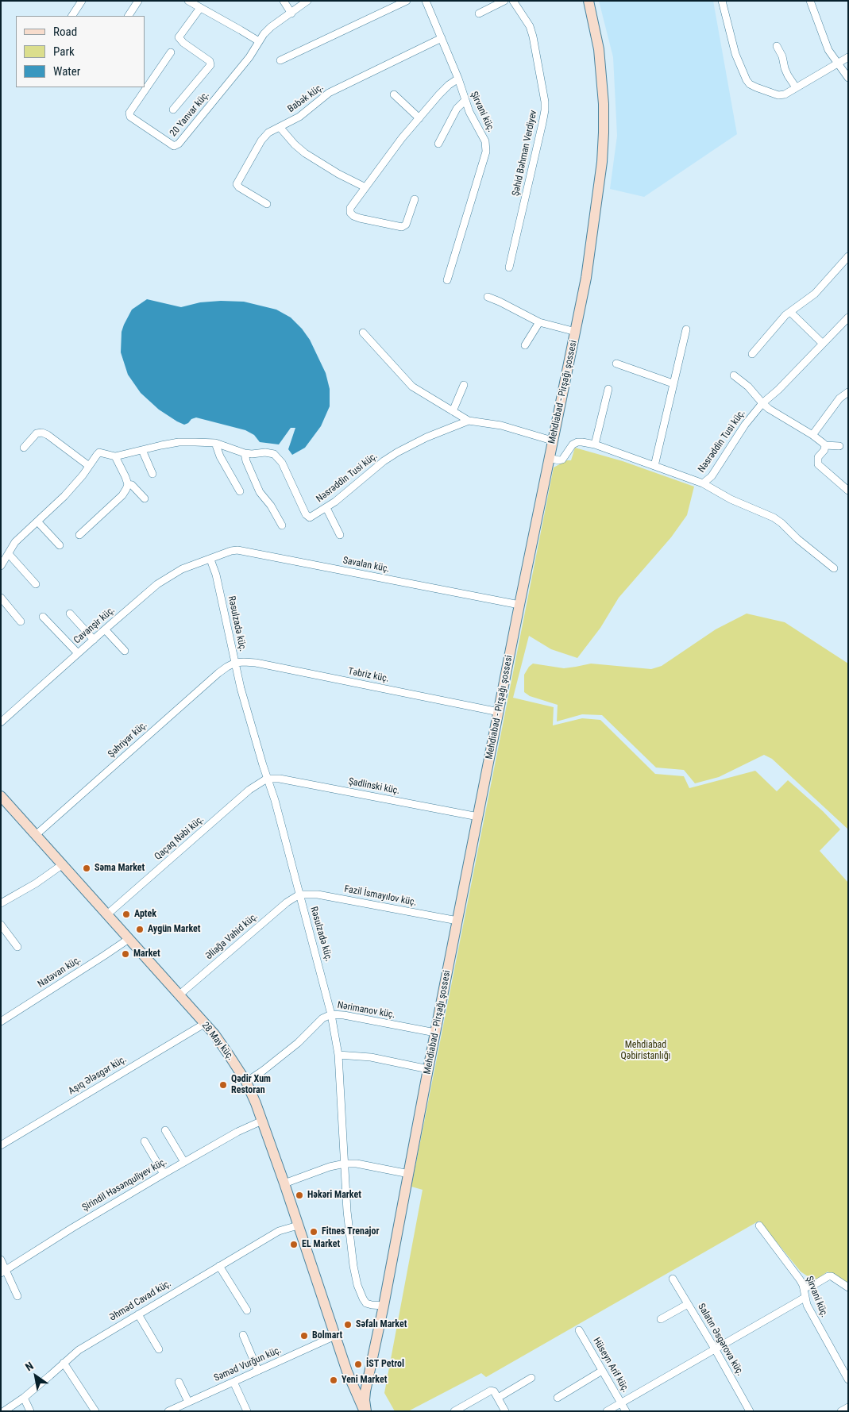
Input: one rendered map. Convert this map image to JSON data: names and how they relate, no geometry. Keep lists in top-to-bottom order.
{
  "streets": {
    "main road": ["Mehdiabad - Pirşağı şossesi", "28 May küç."],
    "street": [
      "Babək küç.",
      "Şirvani küç.",
      "20 Yanvar küç.",
      "Şəhid Bəhman Verdiyev",
      "Nəsrəddin Tusi küç.",
      "Savalan küç.",
      "Rəsulzadə küç.",
      "Cavanşir küç.",
      "Təbriz küç.",
      "Şəhriyar küç.",
      "Şadlinski küç.",
      "Qaçaq Nəbi küç.",
      "Fazil İsmayılov küç.",
      "Əliağa Vahid küç.",
      "Natəvan küç.",
      "Nərimanov küç.",
      "Aşıq Ələsgər küç.",
      "Şirindil Həsənquliyev küç.",
      "Əhməd Cavad küç.",
      "Salatın Əsgərova küç.",
      "Səməd Vurğun küç.",
      "Hüseyn Arif küç."
    ]
  },
  "crossings": [
    ["Babək küç.", "Şirvani küç."],
    ["Mehdiabad - Pirşağı şossesi", "Nəsrəddin Tusi küç."],
    ["Mehdiabad - Pirşağı şossesi", "Savalan küç."],
    ["Mehdiabad - Pirşağı şossesi", "Rəsulzadə küç."],
    ["Mehdiabad - Pirşağı şossesi", "Təbriz küç."],
    ["Mehdiabad - Pirşağı şossesi", "Şadlinski küç."],
    ["Mehdiabad - Pirşağı şossesi", "Fazil İsmayılov küç."],
    ["Mehdiabad - Pirşağı şossesi", "Nərimanov küç."],
    ["Mehdiabad - Pirşağı şossesi", "28 May küç."],
    ["Savalan küç.", "Rəsulzadə küç."],
    ["Savalan küç.", "Cavanşir küç."],
    ["Rəsulzadə küç.", "Cavanşir küç."],
    ["Rəsulzadə küç.", "Təbriz küç."],
    ["Rəsulzadə küç.", "Şəhriyar küç."],
    ["Rəsulzadə küç.", "Şadlinski küç."],
    ["Rəsulzadə küç.", "Qaçaq Nəbi küç."],
    ["Rəsulzadə küç.", "Fazil İsmayılov küç."],
    ["Rəsulzadə küç.", "Əliağa Vahid küç."],
    ["Rəsulzadə küç.", "Nərimanov küç."],
    ["Təbriz küç.", "Şəhriyar küç."],
    ["Şəhriyar küç.", "28 May küç."],
    ["Şadlinski küç.", "Qaçaq Nəbi küç."],
    ["Qaçaq Nəbi küç.", "28 May küç."],
    ["Fazil İsmayılov küç.", "Əliağa Vahid küç."],
    ["Əliağa Vahid küç.", "28 May küç."],
    ["Natəvan küç.", "28 May küç."],
    ["Nərimanov küç.", "28 May küç."],
    ["28 May küç.", "Aşıq Ələsgər küç."],
    ["28 May küç.", "Şirindil Həsənquliyev küç."],
    ["28 May küç.", "Əhməd Cavad küç."],
    ["28 May küç.", "Səməd Vurğun küç."]
  ],
  "parks": ["Mehdiabad Qəbiristanlığı"],
  "places": [
    "Səma Market",
    "Aptek",
    "Aygün Market",
    "Market",
    "Qədir Xum Restoran",
    "Həkəri Market",
    "Fitnes Trenajor",
    "EL Market",
    "Səfalı Market",
    "Bolmart",
    "İST Petrol",
    "Yeni Market"
  ],
  "legend": ["Road", "Park", "Water"],
  "north": "top left"
}
